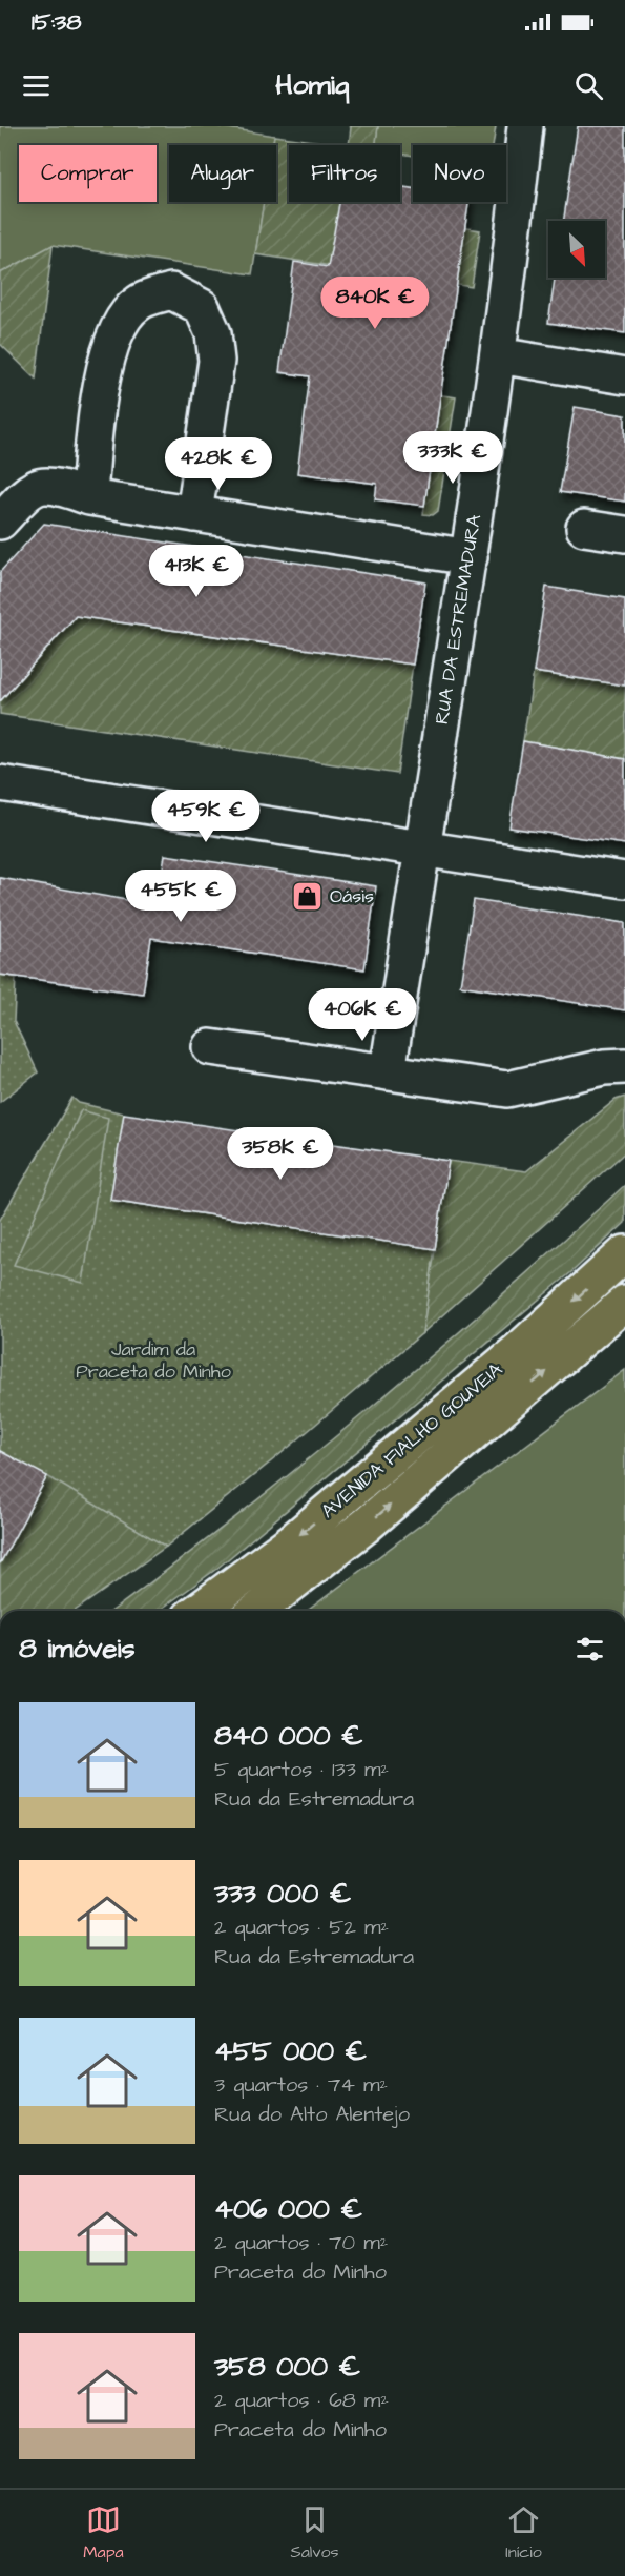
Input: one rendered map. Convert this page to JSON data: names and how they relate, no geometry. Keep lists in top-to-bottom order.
{
  "streets": {
    "main road": ["AVENIDA FIALHO GOUVEIA"],
    "street": ["RUA DA ESTREMADURA"]
  },
  "parks": ["Jardim da Praceta do Minho"],
  "places": {
    "shop": ["Oásis"]
  },
  "north": "bottom right",
  "page": {
    "status": "15:38",
    "header": "Homiq",
    "chip": [
      "Comprar",
      "Alugar",
      "Filtros",
      "Novo"
    ],
    "price": [
      "840K €",
      "333K €",
      "428K €",
      "413K €",
      "459K €",
      "455K €",
      "406K €",
      "358K €"
    ],
    "heading": "8 imóveis",
    "list": [
      {
        "name": "840 000 €",
        "note": "5 quartos · 133 m² · Rua da Estremadura"
      },
      {
        "name": "333 000 €",
        "note": "2 quartos · 52 m² · Rua da Estremadura"
      },
      {
        "name": "455 000 €",
        "note": "3 quartos · 74 m² · Rua do Alto Alentejo"
      },
      {
        "name": "406 000 €",
        "note": "2 quartos · 70 m² · Praceta do Minho"
      },
      {
        "name": "358 000 €",
        "note": "2 quartos · 68 m² · Praceta do Minho"
      }
    ],
    "tabs": ["Mapa", "Salvos", "Início"]
  }
}
